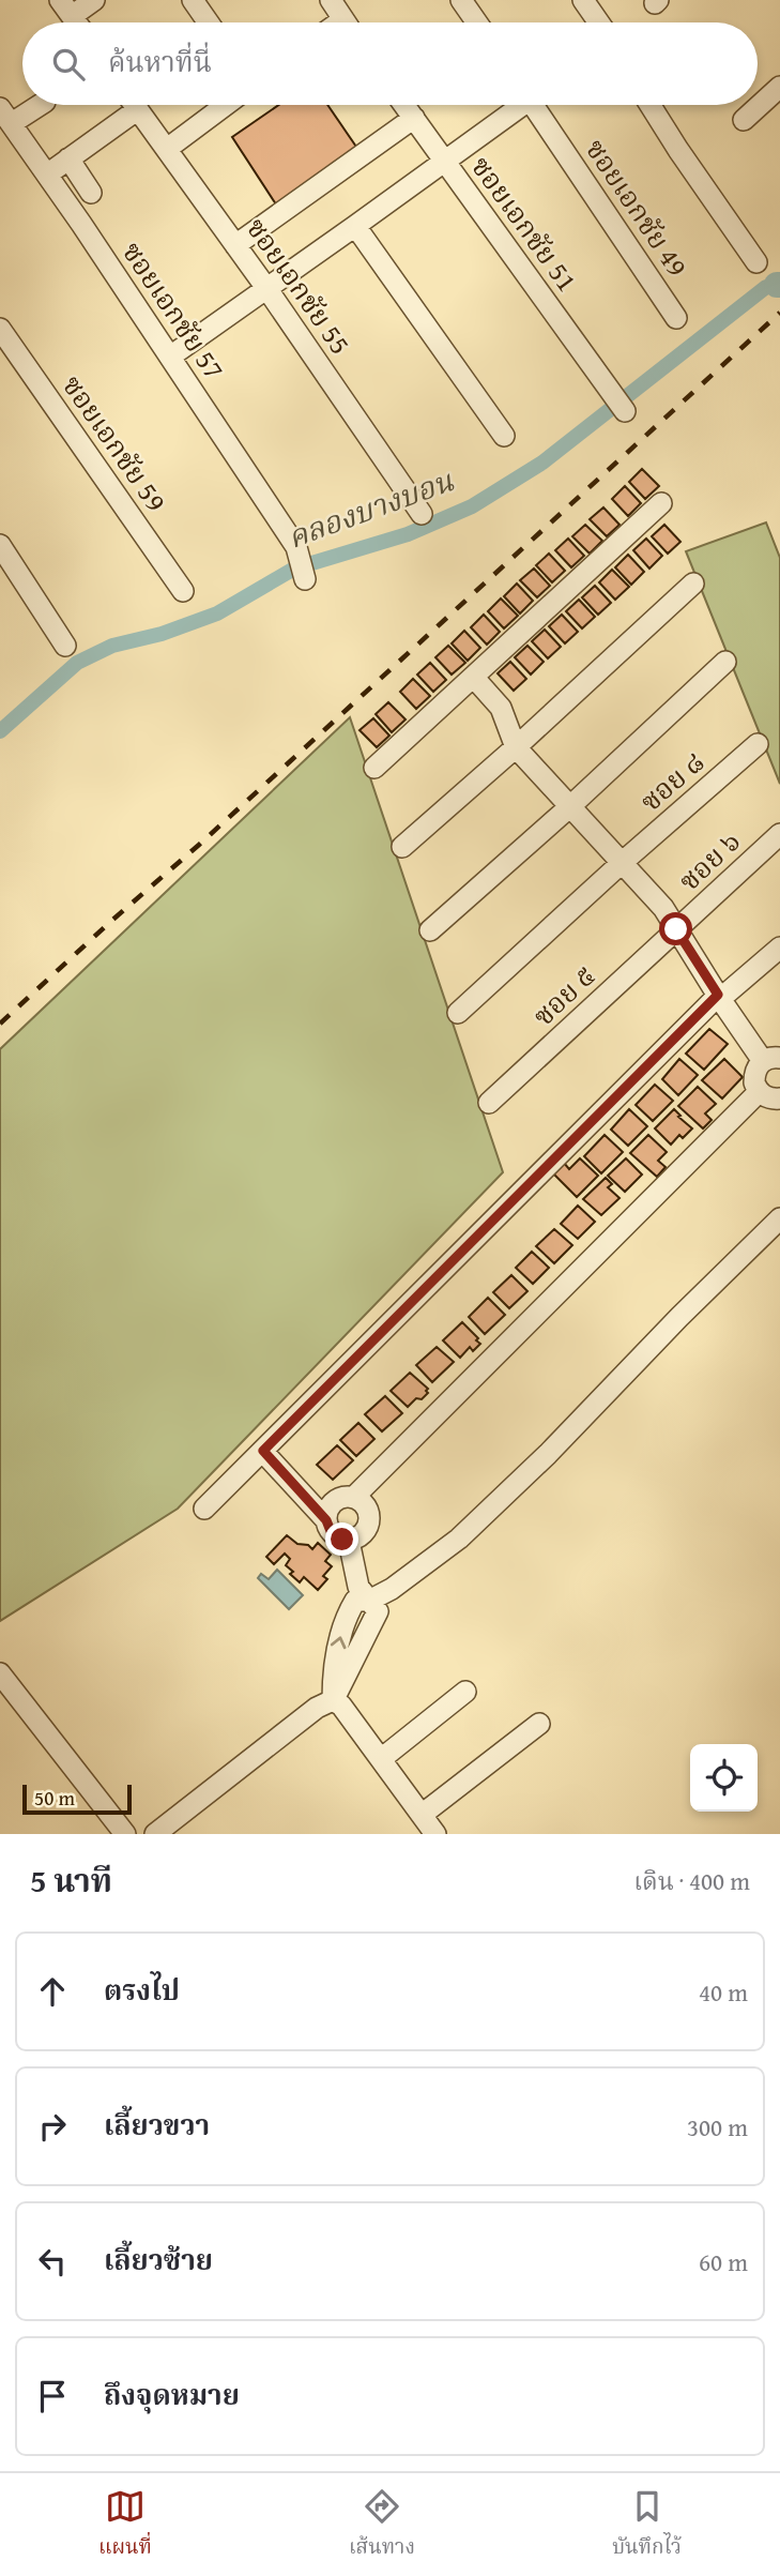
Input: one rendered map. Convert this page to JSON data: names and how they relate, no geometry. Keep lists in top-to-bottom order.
{
  "streets": {
    "street": [
      "ซอยเอกชัย 49",
      "ซอยเอกชัย 51",
      "ซอยเอกชัย 55",
      "ซอยเอกชัย 57",
      "ซอยเอกชัย 59",
      "ซอย ๘",
      "ซอย ๖",
      "ซอย ๕"
    ]
  },
  "crossings": [
    ["ซอย ๖", "ซอย ๕"]
  ],
  "water": ["คลองบางบอน"],
  "scale_bar": "50 m",
  "page": {
    "search": "ค้นหาที่นี่",
    "scale": "50 m",
    "heading": ["5 นาที", "เดิน · 400 m"],
    "list": [
      ["ตรงไป", "40 m"],
      ["เลี้ยวขวา", "300 m"],
      ["เลี้ยวซ้าย", "60 m"],
      "ถึงจุดหมาย"
    ],
    "nav": ["แผนที่", "เส้นทาง", "บันทึกไว้"]
  }
}
